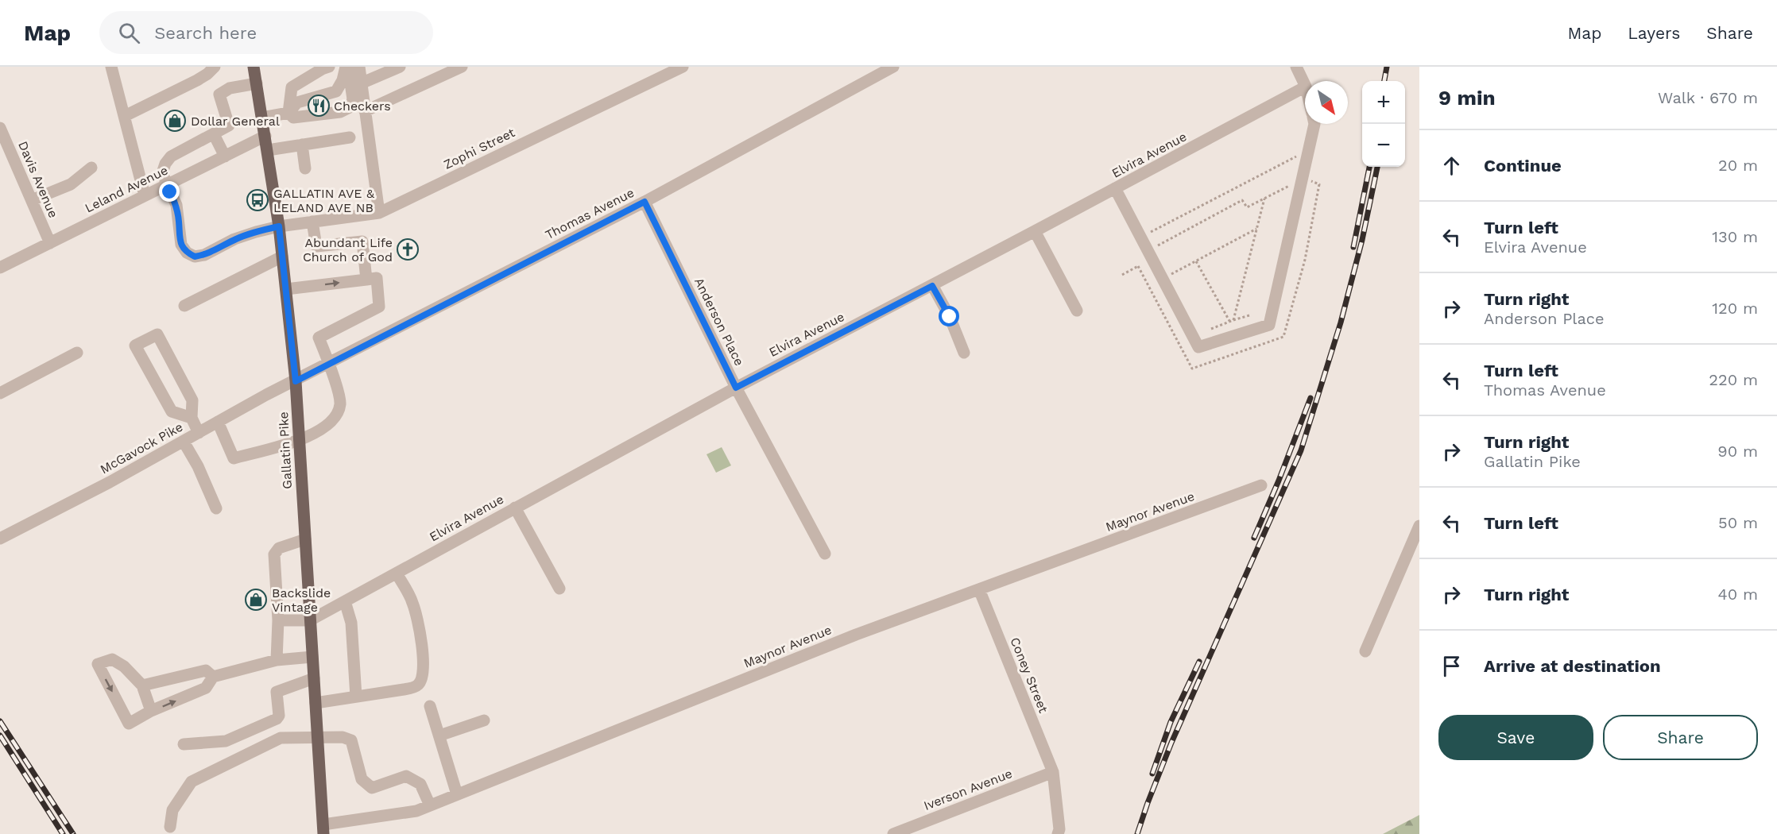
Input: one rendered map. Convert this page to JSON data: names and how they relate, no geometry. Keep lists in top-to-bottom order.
{
  "streets": {
    "main road": ["Gallatin Pike"],
    "street": [
      "Zophi Street",
      "Elvira Avenue",
      "Davis Avenue",
      "Leland Avenue",
      "Thomas Avenue",
      "Anderson Place",
      "McGavock Pike",
      "Maynor Avenue",
      "Coney Street",
      "Iverson Avenue"
    ]
  },
  "crossings": [
    ["Zophi Street", "Leland Avenue"],
    ["Zophi Street", "Gallatin Pike"],
    ["Elvira Avenue", "Anderson Place"],
    ["Elvira Avenue", "Gallatin Pike"],
    ["Davis Avenue", "Leland Avenue"],
    ["Leland Avenue", "Gallatin Pike"],
    ["Thomas Avenue", "Anderson Place"],
    ["Thomas Avenue", "McGavock Pike"],
    ["Thomas Avenue", "Gallatin Pike"],
    ["McGavock Pike", "Gallatin Pike"],
    ["Gallatin Pike", "Maynor Avenue"],
    ["Maynor Avenue", "Coney Street"],
    ["Coney Street", "Iverson Avenue"]
  ],
  "places": {
    "restaurant": ["Checkers"],
    "shop": ["Dollar General", "Backslide Vintage"],
    "bus stop": ["GALLATIN AVE & LELAND AVE NB"],
    "church": ["Abundant Life Church of God"]
  },
  "north": "bottom right",
  "page": {
    "header": "Map",
    "search": "Search here",
    "nav": ["Map", "Layers", "Share"],
    "heading": ["9 min", "Walk · 670 m"],
    "map_buttons": ["+", "−"],
    "list": [
      ["Continue", "20 m"],
      ["Turn left", "Elvira Avenue", "130 m"],
      ["Turn right", "Anderson Place", "120 m"],
      ["Turn left", "Thomas Avenue", "220 m"],
      ["Turn right", "Gallatin Pike", "90 m"],
      ["Turn left", "50 m"],
      ["Turn right", "40 m"],
      "Arrive at destination"
    ],
    "buttons": ["Save", "Share"]
  }
}
